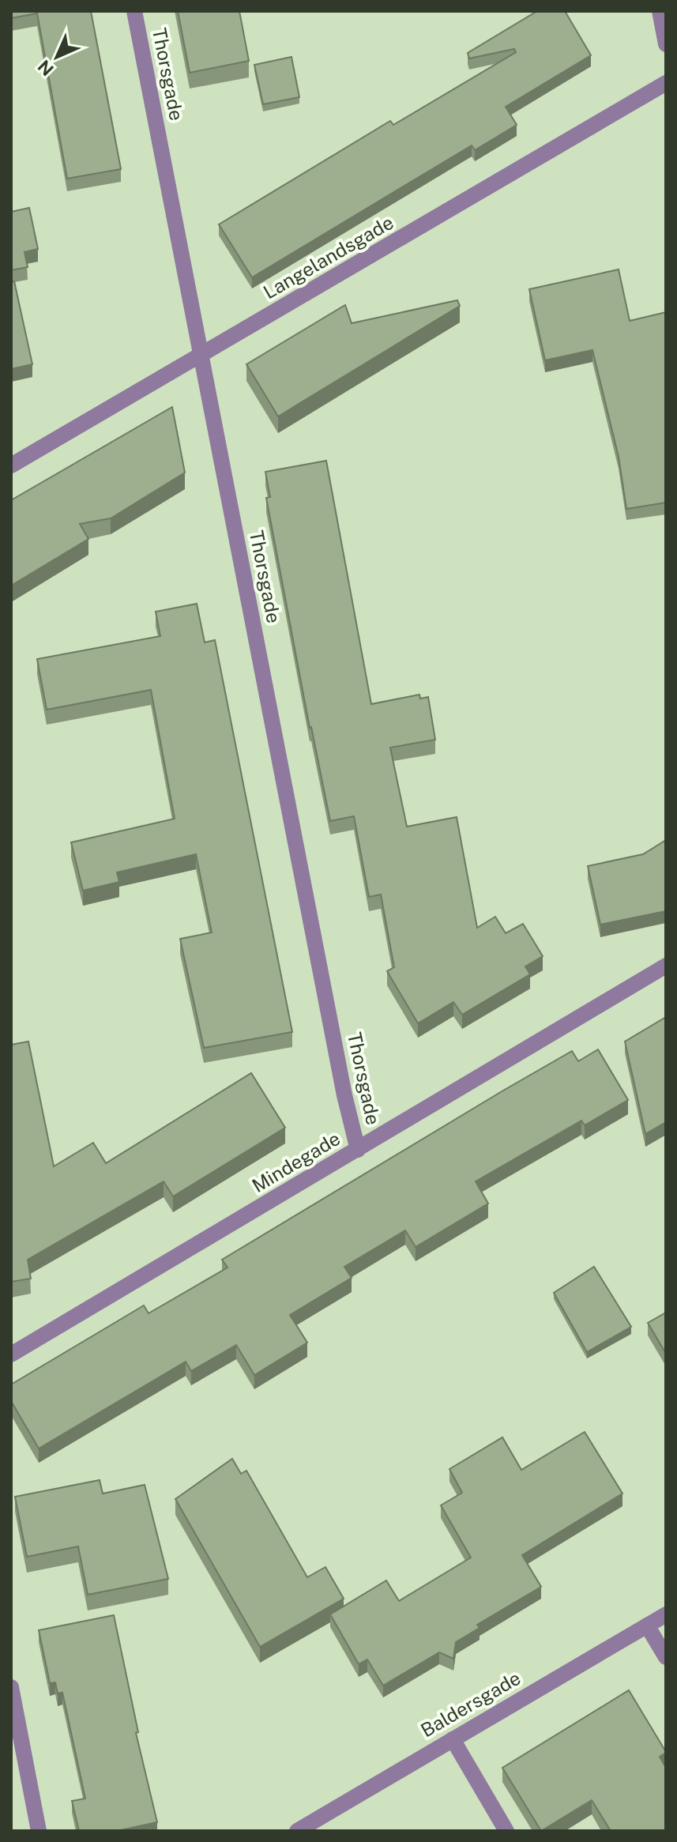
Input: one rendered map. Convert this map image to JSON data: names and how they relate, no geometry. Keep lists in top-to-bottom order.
{
  "streets": {
    "street": [
      "Thorsgade",
      "Langelandsgade",
      "Mindegade",
      "Baldersgade"
    ]
  },
  "crossings": [
    ["Thorsgade", "Langelandsgade"],
    ["Thorsgade", "Mindegade"]
  ],
  "north": "bottom left"
}
